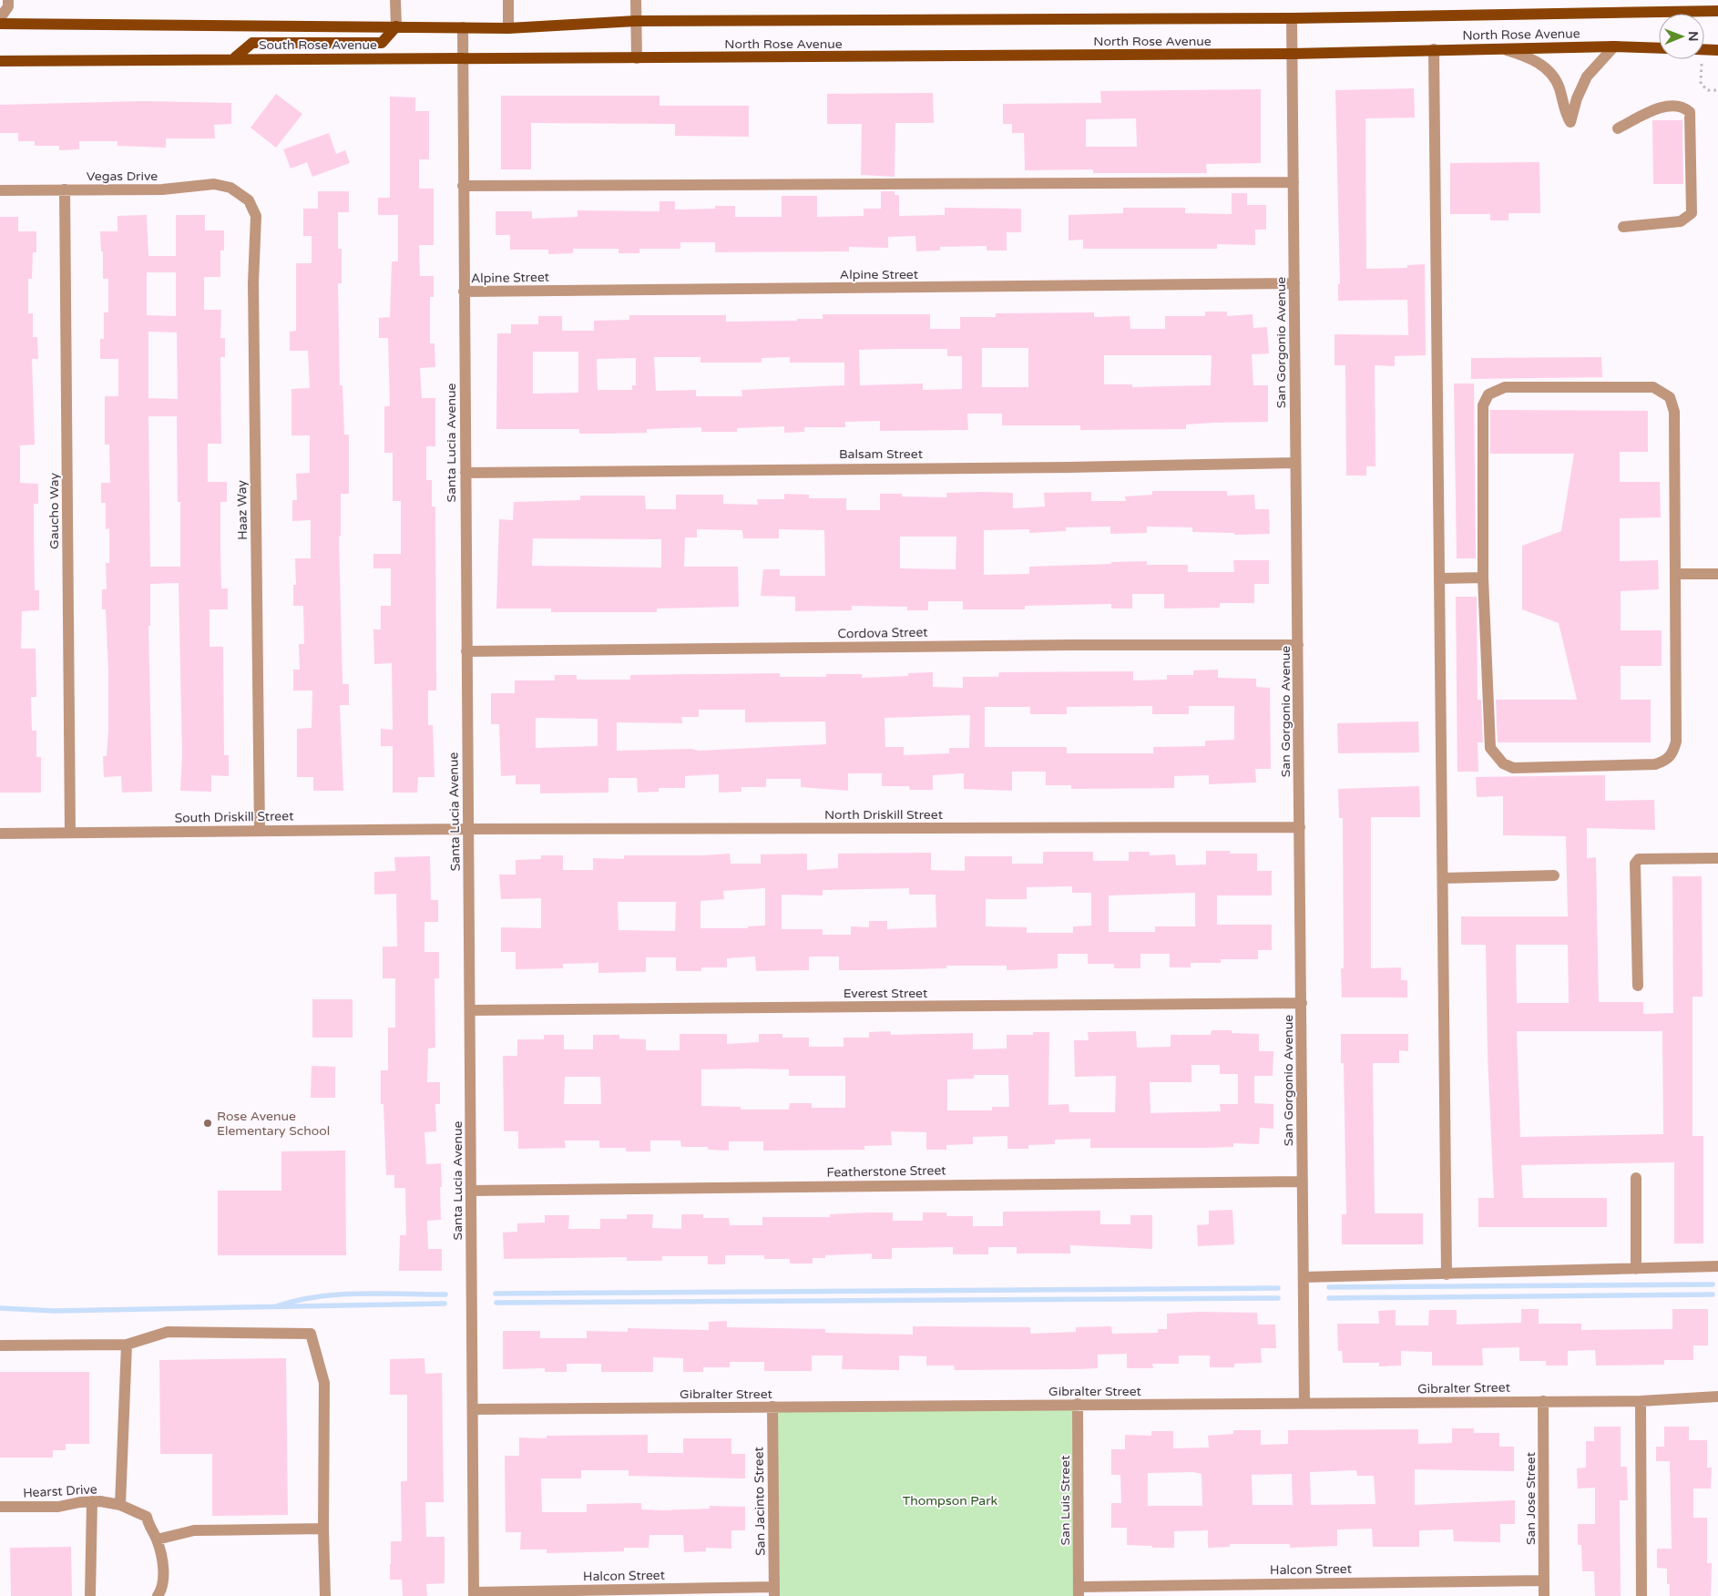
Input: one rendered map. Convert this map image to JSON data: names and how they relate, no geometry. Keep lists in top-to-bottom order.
{
  "streets": {
    "main road": ["North Rose Avenue", "South Rose Avenue"],
    "street": [
      "Vegas Drive",
      "Alpine Street",
      "San Gorgonio Avenue",
      "Santa Lucia Avenue",
      "Balsam Street",
      "Haaz Way",
      "Gaucho Way",
      "Cordova Street",
      "North Driskill Street",
      "South Driskill Street",
      "Everest Street",
      "Featherstone Street",
      "Gibralter Street",
      "Hearst Drive",
      "San Jose Street",
      "San Luis Street",
      "San Jacinto Street",
      "Halcon Street"
    ]
  },
  "crossings": [
    ["North Rose Avenue", "South Rose Avenue"],
    ["North Rose Avenue", "San Gorgonio Avenue"],
    ["South Rose Avenue", "Santa Lucia Avenue"],
    ["Vegas Drive", "Haaz Way"],
    ["Vegas Drive", "Gaucho Way"],
    ["Alpine Street", "San Gorgonio Avenue"],
    ["Alpine Street", "Santa Lucia Avenue"],
    ["San Gorgonio Avenue", "Balsam Street"],
    ["San Gorgonio Avenue", "Cordova Street"],
    ["San Gorgonio Avenue", "North Driskill Street"],
    ["San Gorgonio Avenue", "Everest Street"],
    ["San Gorgonio Avenue", "Featherstone Street"],
    ["San Gorgonio Avenue", "Gibralter Street"],
    ["Santa Lucia Avenue", "Balsam Street"],
    ["Santa Lucia Avenue", "Cordova Street"],
    ["Santa Lucia Avenue", "North Driskill Street"],
    ["Santa Lucia Avenue", "South Driskill Street"],
    ["Santa Lucia Avenue", "Everest Street"],
    ["Santa Lucia Avenue", "Featherstone Street"],
    ["Santa Lucia Avenue", "Gibralter Street"],
    ["Santa Lucia Avenue", "Halcon Street"],
    ["Haaz Way", "South Driskill Street"],
    ["Gaucho Way", "South Driskill Street"],
    ["North Driskill Street", "South Driskill Street"],
    ["Gibralter Street", "San Jose Street"],
    ["Gibralter Street", "San Luis Street"],
    ["Gibralter Street", "San Jacinto Street"],
    ["San Jose Street", "Halcon Street"],
    ["San Luis Street", "Halcon Street"],
    ["San Jacinto Street", "Halcon Street"]
  ],
  "parks": ["Thompson Park"],
  "places": ["Rose Avenue Elementary School"],
  "north": "right"
}
